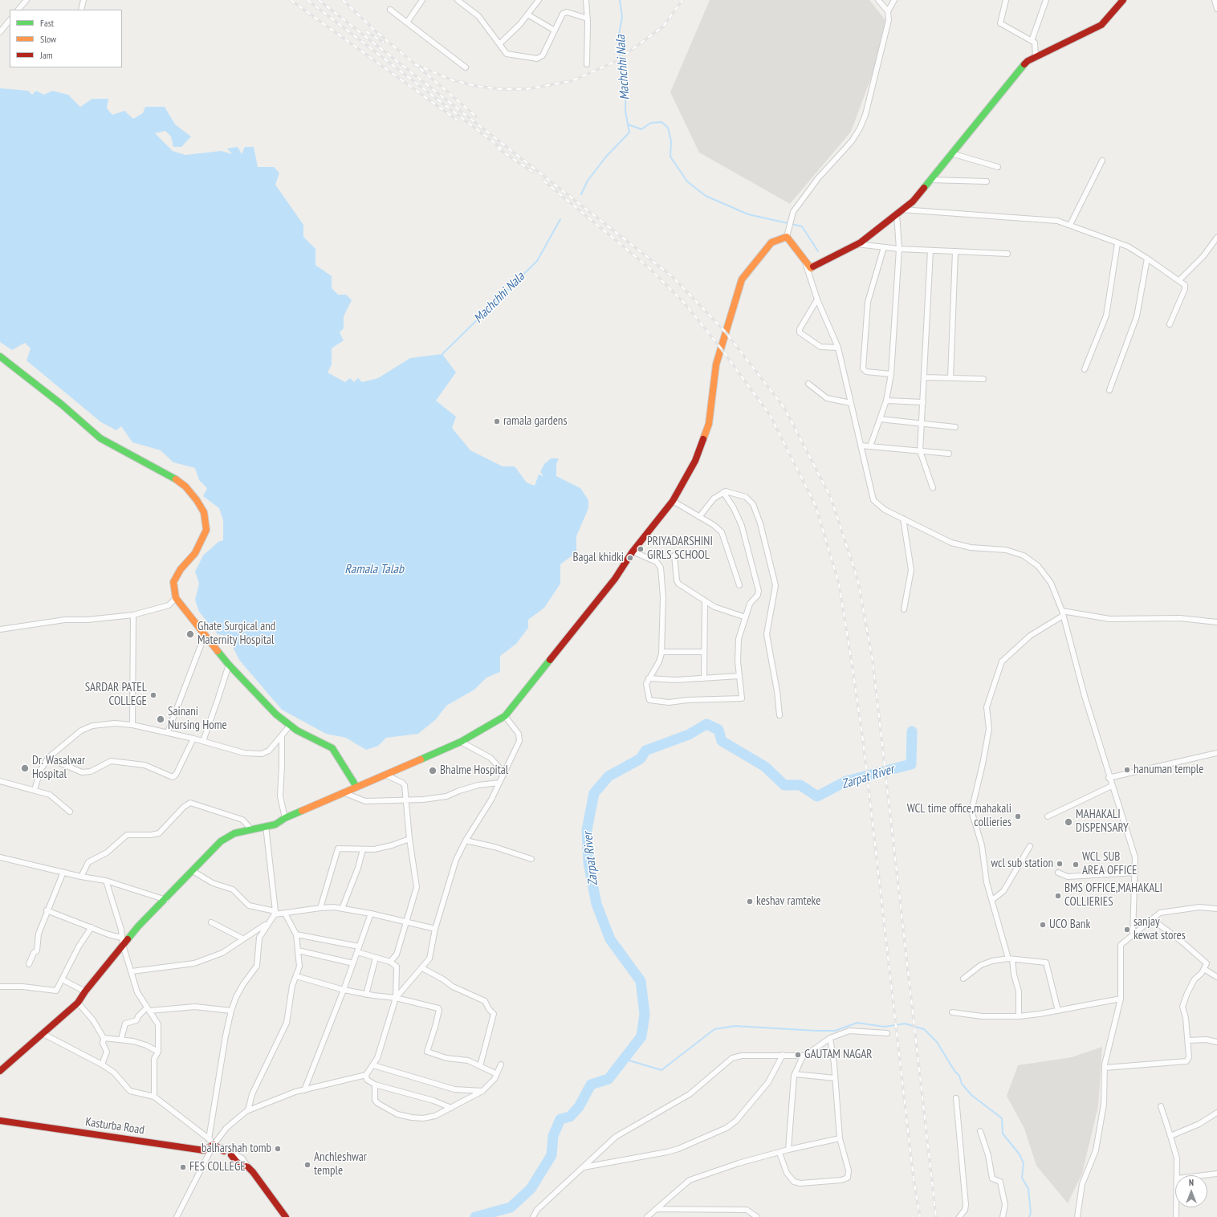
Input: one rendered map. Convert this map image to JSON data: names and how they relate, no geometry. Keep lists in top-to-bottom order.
{
  "streets": {
    "street": ["Kasturba Road"]
  },
  "water": ["Machchhi Nala", "Ramala Talab", "Zarpat River"],
  "places": [
    "ramala gardens",
    "PRIYADARSHINI GIRLS SCHOOL",
    "Bagal khidki",
    "Ghate Surgical and Maternity Hospital",
    "SARDAR PATEL COLLEGE",
    "Sainani Nursing Home",
    "Dr. Wasalwar Hospital",
    "hanuman temple",
    "Bhalme Hospital",
    "WCL time office,mahakali collieries",
    "MAHAKALI DISPENSARY",
    "wcl sub station",
    "WCL SUB AREA OFFICE",
    "BMS OFFICE,MAHAKALI COLLIERIES",
    "keshav ramteke",
    "UCO Bank",
    "sanjay kewat stores",
    "GAUTAM NAGAR",
    "balharshah tomb",
    "Anchleshwar temple",
    "FES COLLEGE"
  ],
  "legend": ["Fast", "Slow", "Jam"],
  "north": "top"
}
